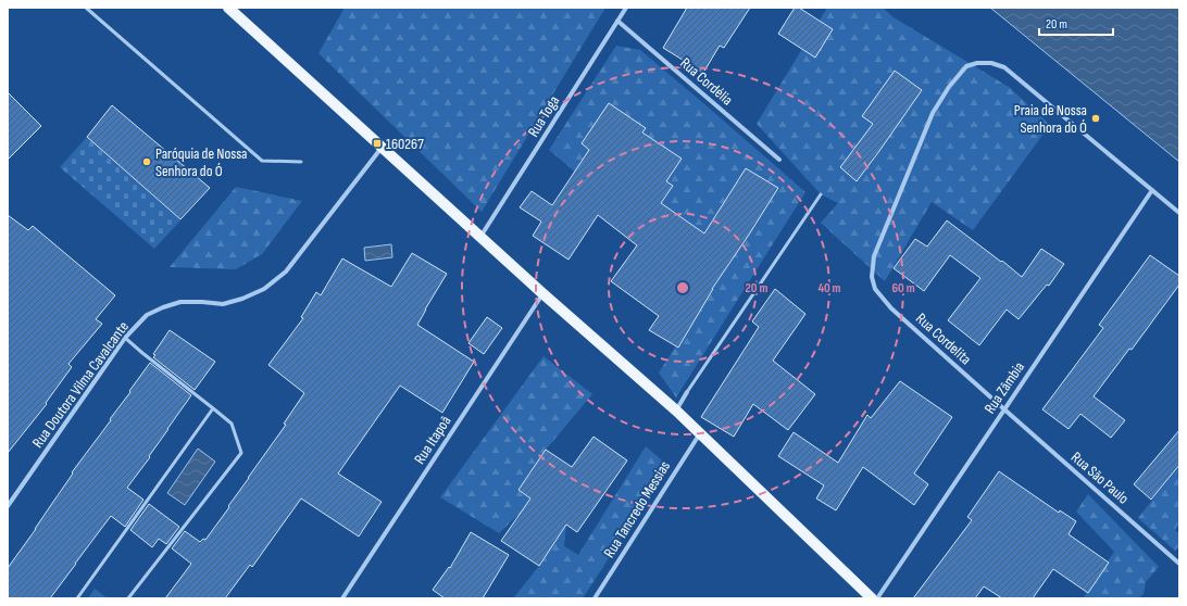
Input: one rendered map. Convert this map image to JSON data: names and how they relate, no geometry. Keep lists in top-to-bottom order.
{
  "streets": {
    "street": [
      "Rua Cordélia",
      "Rua Toga",
      "Rua Cordelita",
      "Rua Doutora Vilma Cavalcante",
      "Rua Zâmbia",
      "Rua Itapoã",
      "Rua São Paulo",
      "Rua Tancredo Messias"
    ]
  },
  "crossings": [
    ["Rua Cordélia", "Rua Toga"],
    ["Rua Cordelita", "Rua Zâmbia"],
    ["Rua Cordelita", "Rua São Paulo"],
    ["Rua Zâmbia", "Rua São Paulo"]
  ],
  "places": {
    "other": ["Praia de Nossa Senhora do Ó", "Paróquia de Nossa Senhora do Ó"],
    "transit": ["160267"]
  },
  "scale_bar": "20 m",
  "rings": ["20 m", "40 m", "60 m"]
}
